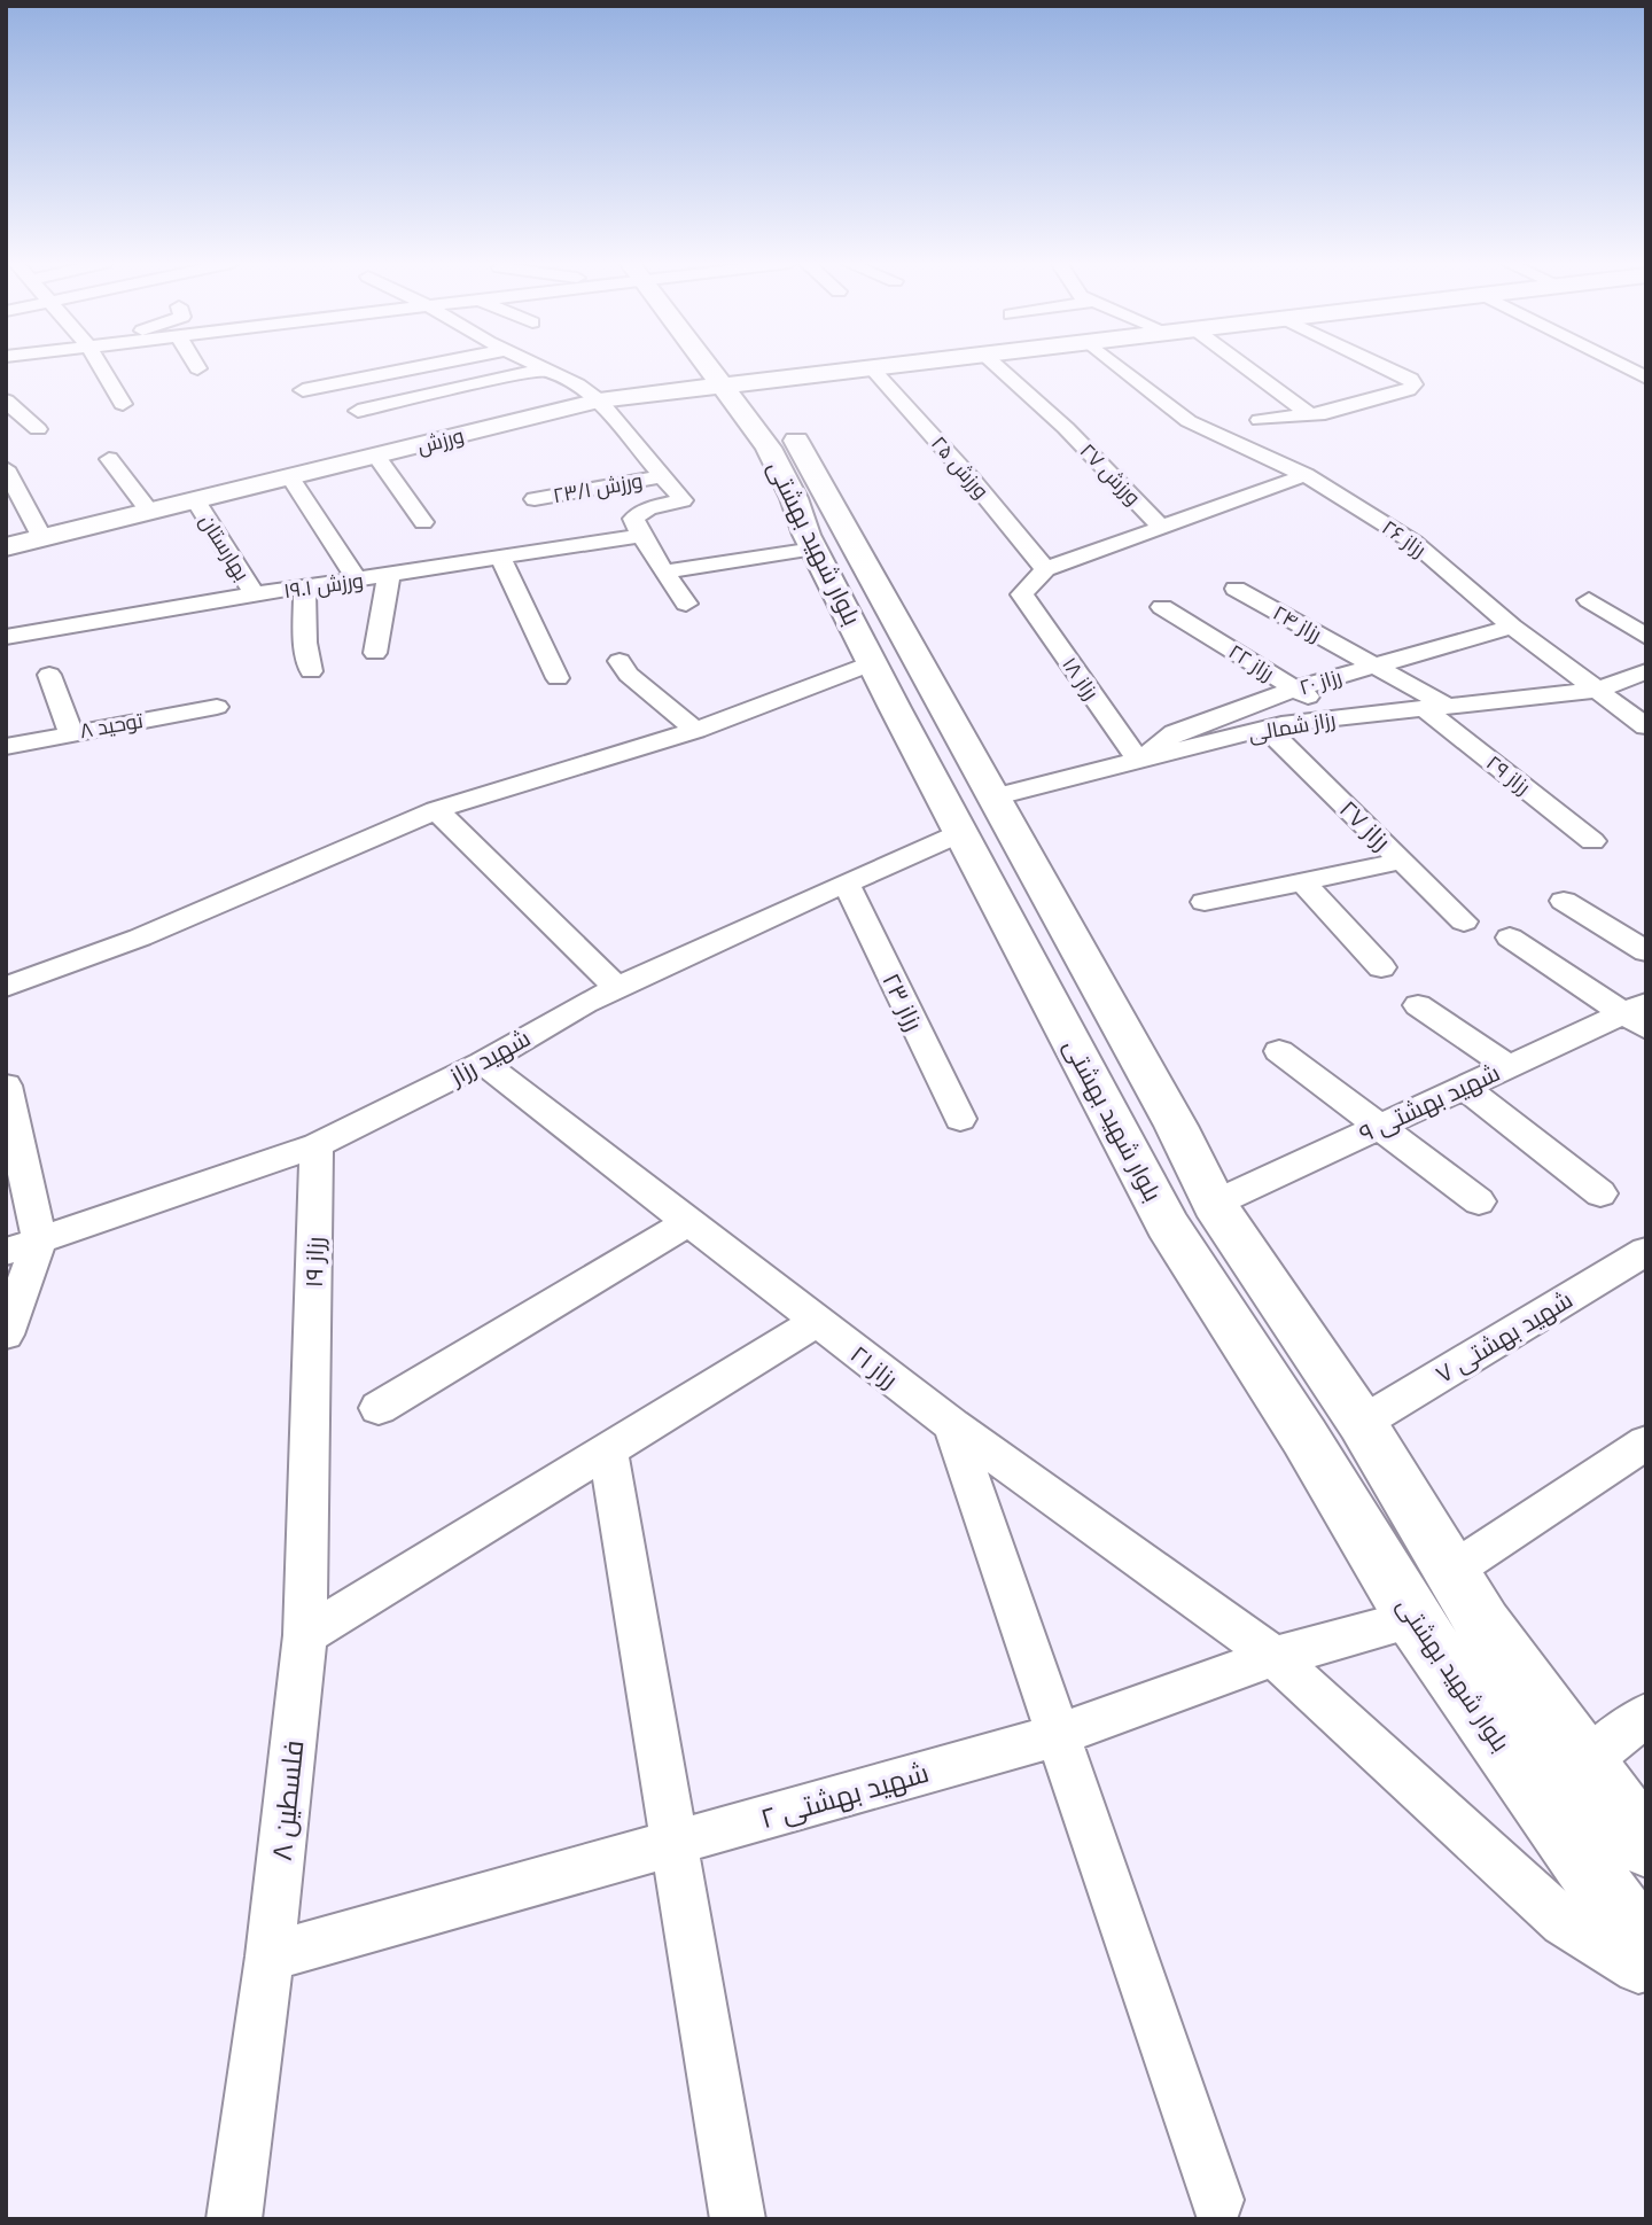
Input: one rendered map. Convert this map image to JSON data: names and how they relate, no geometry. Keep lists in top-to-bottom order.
{
  "streets": {
    "main road": ["ورزش", "بلوار شهید بهشتی"],
    "street": [
      "ورزش ۲۵",
      "ورزش ۲۷",
      "ورزش ۲۳/۱",
      "رزاز ۲۶",
      "بهارستان",
      "ورزش ۱۹.۱",
      "رزاز ۲۴",
      "رزاز ۲۲",
      "رزاز ۱۸",
      "رزاز ۲۰",
      "توحید ۸",
      "رزاز شمالی",
      "رزاز ۲۹",
      "رزاز ۲۷",
      "رزاز ۲۳",
      "شهید رزاز",
      "شهید بهشتی ۹",
      "رزاز ۱۹",
      "شهید بهشتی ۷",
      "رزاز ۲۱",
      "شهید بهشتی ۲",
      "فلسطین ۸"
    ]
  },
  "crossings": [
    ["ورزش", "ورزش ۲۵"],
    ["ورزش", "بلوار شهید بهشتی"],
    ["ورزش", "بهارستان"],
    ["ورزش ۲۵", "رزاز ۱۸"],
    ["رزاز ۲۶", "رزاز ۲۰"],
    ["رزاز ۲۶", "رزاز شمالی"],
    ["بلوار شهید بهشتی", "رزاز شمالی"],
    ["بلوار شهید بهشتی", "شهید رزاز"],
    ["بلوار شهید بهشتی", "شهید بهشتی ۹"],
    ["بلوار شهید بهشتی", "شهید بهشتی ۷"],
    ["بلوار شهید بهشتی", "شهید بهشتی ۲"],
    ["بهارستان", "ورزش ۱۹.۱"],
    ["رزاز ۲۴", "رزاز ۲۰"],
    ["رزاز ۲۴", "رزاز شمالی"],
    ["رزاز ۲۴", "رزاز ۲۹"],
    ["رزاز ۲۲", "رزاز ۲۰"],
    ["رزاز ۲۲", "رزاز شمالی"],
    ["رزاز ۱۸", "رزاز ۲۰"],
    ["رزاز ۱۸", "رزاز شمالی"],
    ["رزاز ۲۰", "رزاز شمالی"],
    ["رزاز شمالی", "رزاز ۲۹"],
    ["رزاز شمالی", "رزاز ۲۷"],
    ["رزاز ۲۳", "شهید رزاز"],
    ["شهید رزاز", "رزاز ۱۹"],
    ["شهید رزاز", "رزاز ۲۱"],
    ["رزاز ۱۹", "فلسطین ۸"],
    ["رزاز ۲۱", "شهید بهشتی ۲"],
    ["شهید بهشتی ۲", "فلسطین ۸"]
  ]
}
